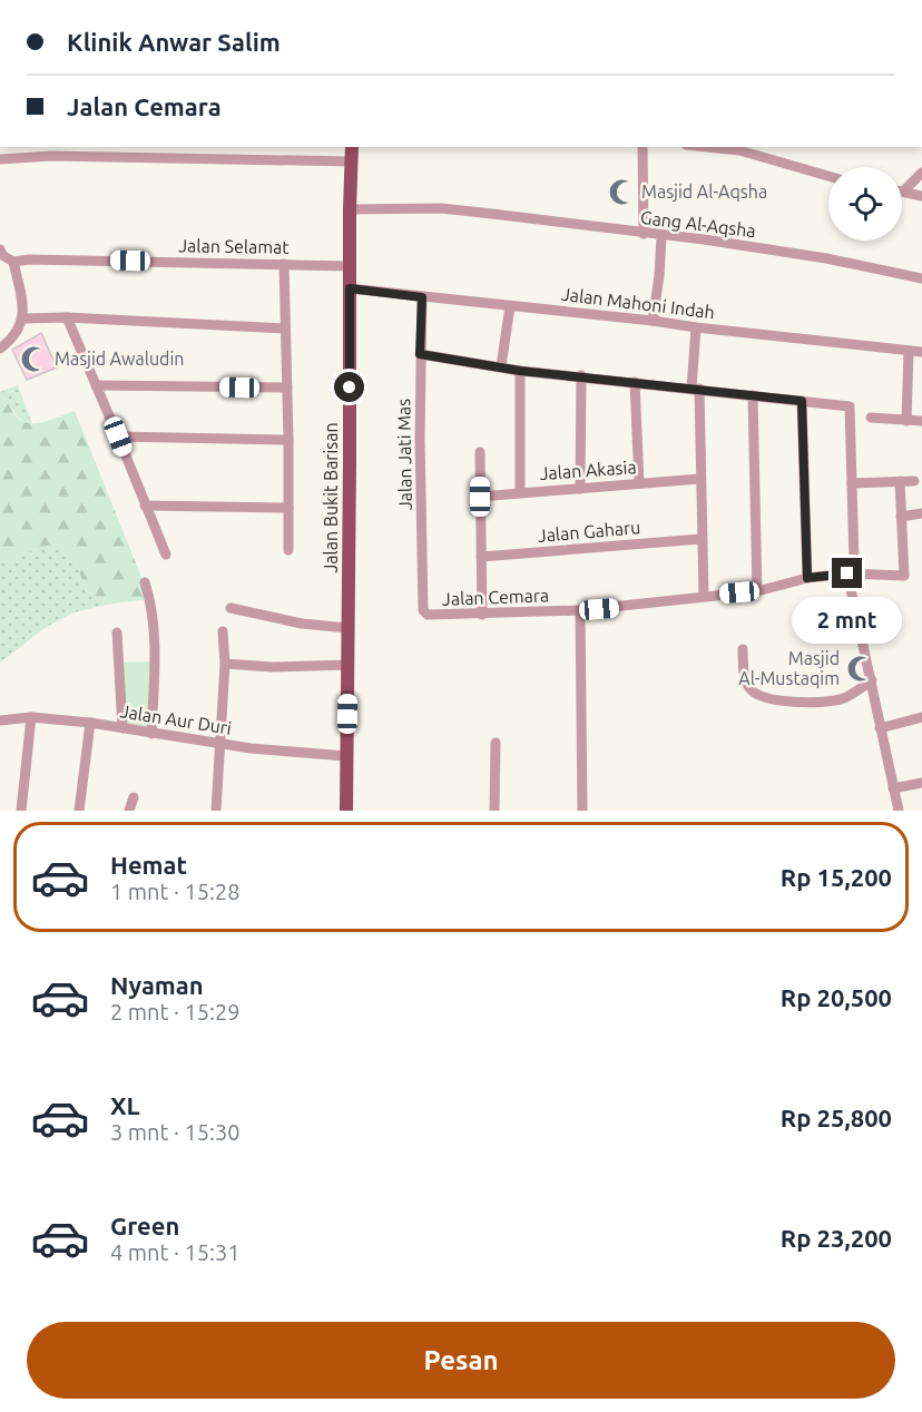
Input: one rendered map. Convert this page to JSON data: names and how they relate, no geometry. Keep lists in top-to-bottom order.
{
  "streets": {
    "main road": ["Jalan Bukit Barisan"],
    "street": [
      "Gang Al-Aqsha",
      "Jalan Selamat",
      "Jalan Mahoni Indah",
      "Jalan Jati Mas",
      "Jalan Akasia",
      "Jalan Gaharu",
      "Jalan Cemara",
      "Jalan Aur Duri"
    ]
  },
  "crossings": [
    ["Gang Al-Aqsha", "Jalan Bukit Barisan"],
    ["Jalan Selamat", "Jalan Bukit Barisan"],
    ["Jalan Mahoni Indah", "Jalan Jati Mas"],
    ["Jalan Mahoni Indah", "Jalan Bukit Barisan"],
    ["Jalan Jati Mas", "Jalan Cemara"],
    ["Jalan Bukit Barisan", "Jalan Aur Duri"]
  ],
  "places": {
    "mosque": ["Masjid Al-Aqsha", "Masjid Awaludin", "Masjid Al-Mustaqim"]
  },
  "page": {
    "banner": ["Klinik Anwar Salim", "Jalan Cemara"],
    "bubble": "2 mnt",
    "list": [
      {
        "name": "Hemat",
        "note": "1 mnt · 15:28",
        "value": "Rp 15,200"
      },
      {
        "name": "Nyaman",
        "note": "2 mnt · 15:29",
        "value": "Rp 20,500"
      },
      {
        "name": "XL",
        "note": "3 mnt · 15:30",
        "value": "Rp 25,800"
      },
      {
        "name": "Green",
        "note": "4 mnt · 15:31",
        "value": "Rp 23,200"
      }
    ],
    "buttons": "Pesan"
  }
}
